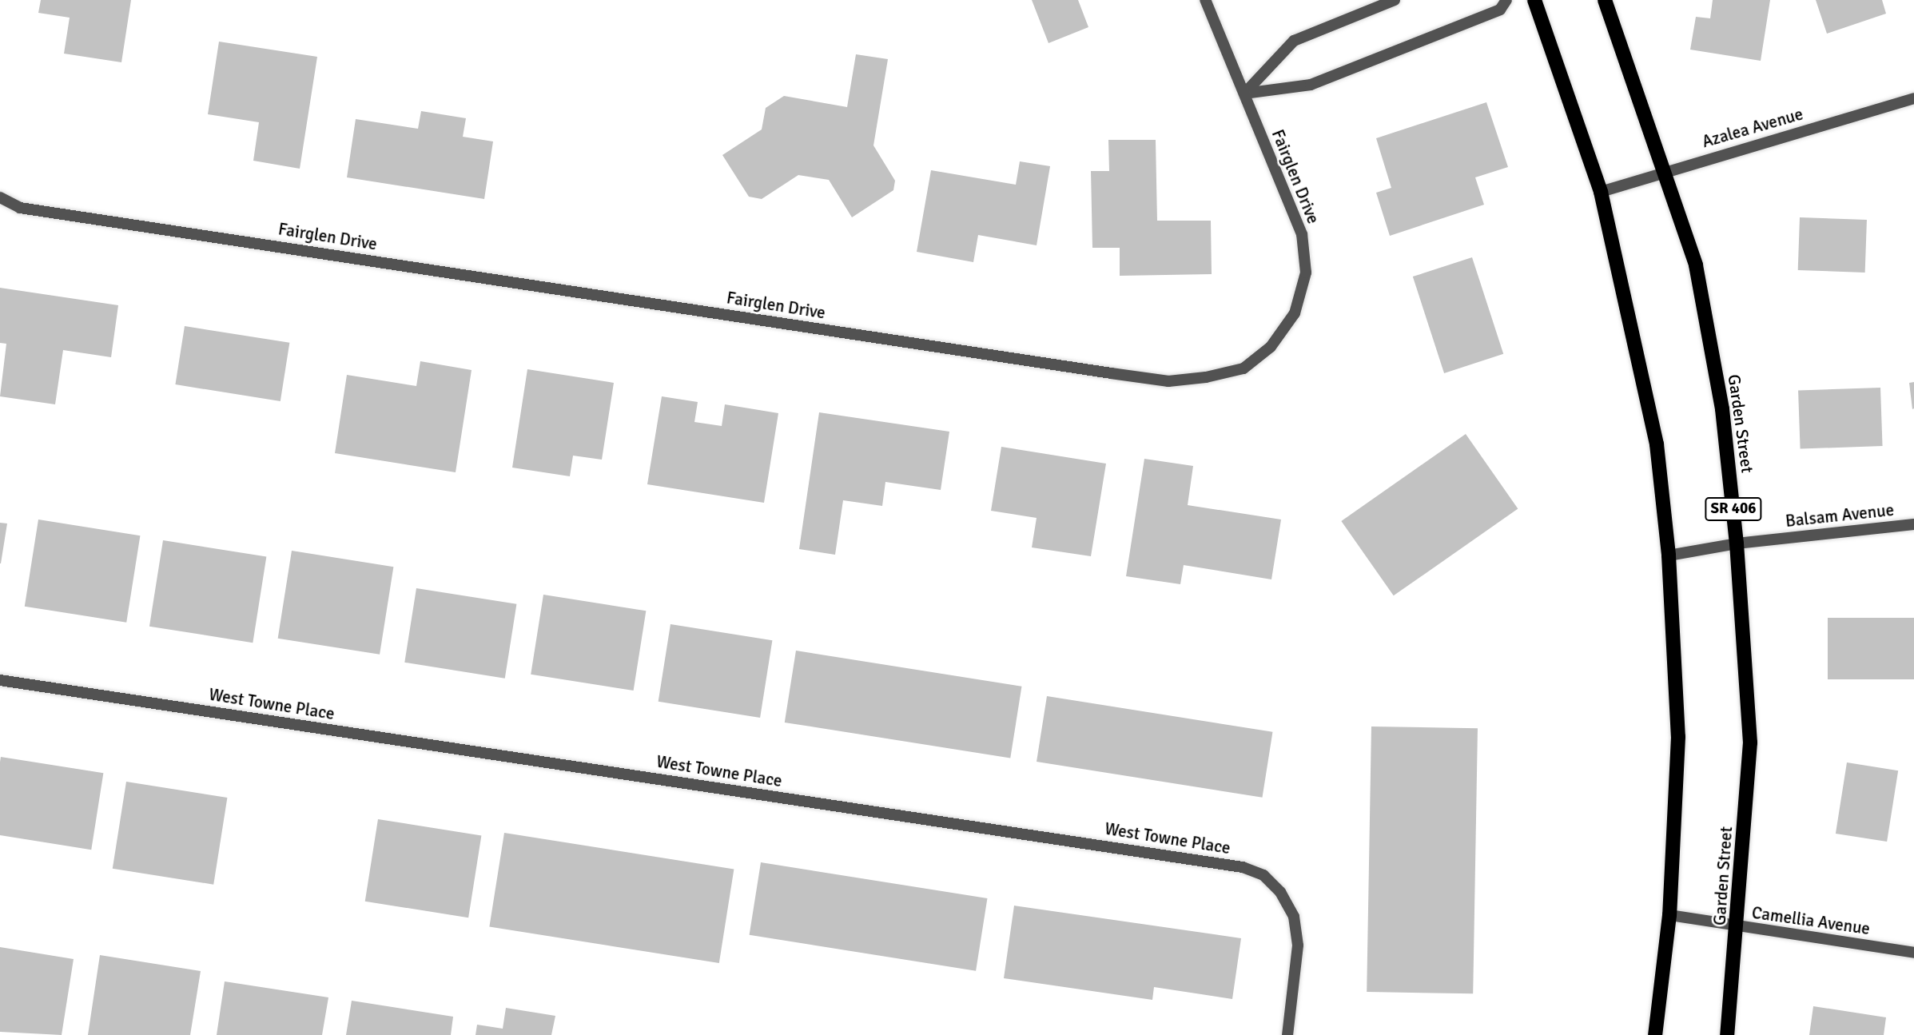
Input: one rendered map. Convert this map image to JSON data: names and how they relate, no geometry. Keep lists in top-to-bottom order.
{
  "streets": {
    "main road": ["Garden Street", "SR 406"],
    "street": [
      "Azalea Avenue",
      "Fairglen Drive",
      "Balsam Avenue",
      "West Towne Place",
      "Camellia Avenue"
    ]
  },
  "crossings": [
    ["Azalea Avenue", "Garden Street"],
    ["Garden Street", "Balsam Avenue"],
    ["Garden Street", "Camellia Avenue"]
  ]
}
